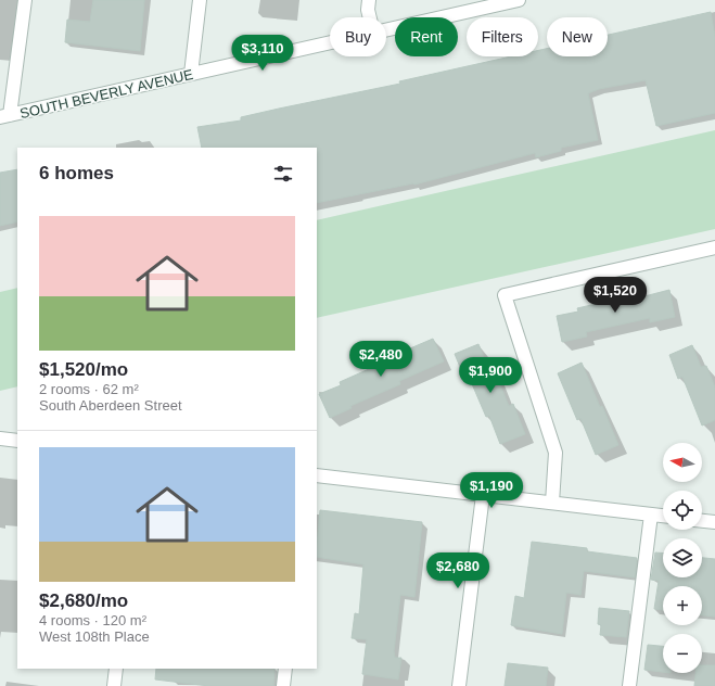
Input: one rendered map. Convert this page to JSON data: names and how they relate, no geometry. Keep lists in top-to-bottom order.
{
  "streets": {
    "street": ["SOUTH BEVERLY AVENUE"]
  },
  "north": "left",
  "page": {
    "chip": [
      "Buy",
      "Rent",
      "Filters",
      "New"
    ],
    "price": [
      "$3,110",
      "$1,520",
      "$2,480",
      "$1,900",
      "$1,190",
      "$2,680"
    ],
    "heading": "6 homes",
    "list": [
      {
        "name": "$1,520/mo",
        "note": "2 rooms · 62 m² · South Aberdeen Street"
      },
      {
        "name": "$2,680/mo",
        "note": "4 rooms · 120 m² · West 108th Place"
      }
    ],
    "map_buttons": ["+", "−"]
  }
}
